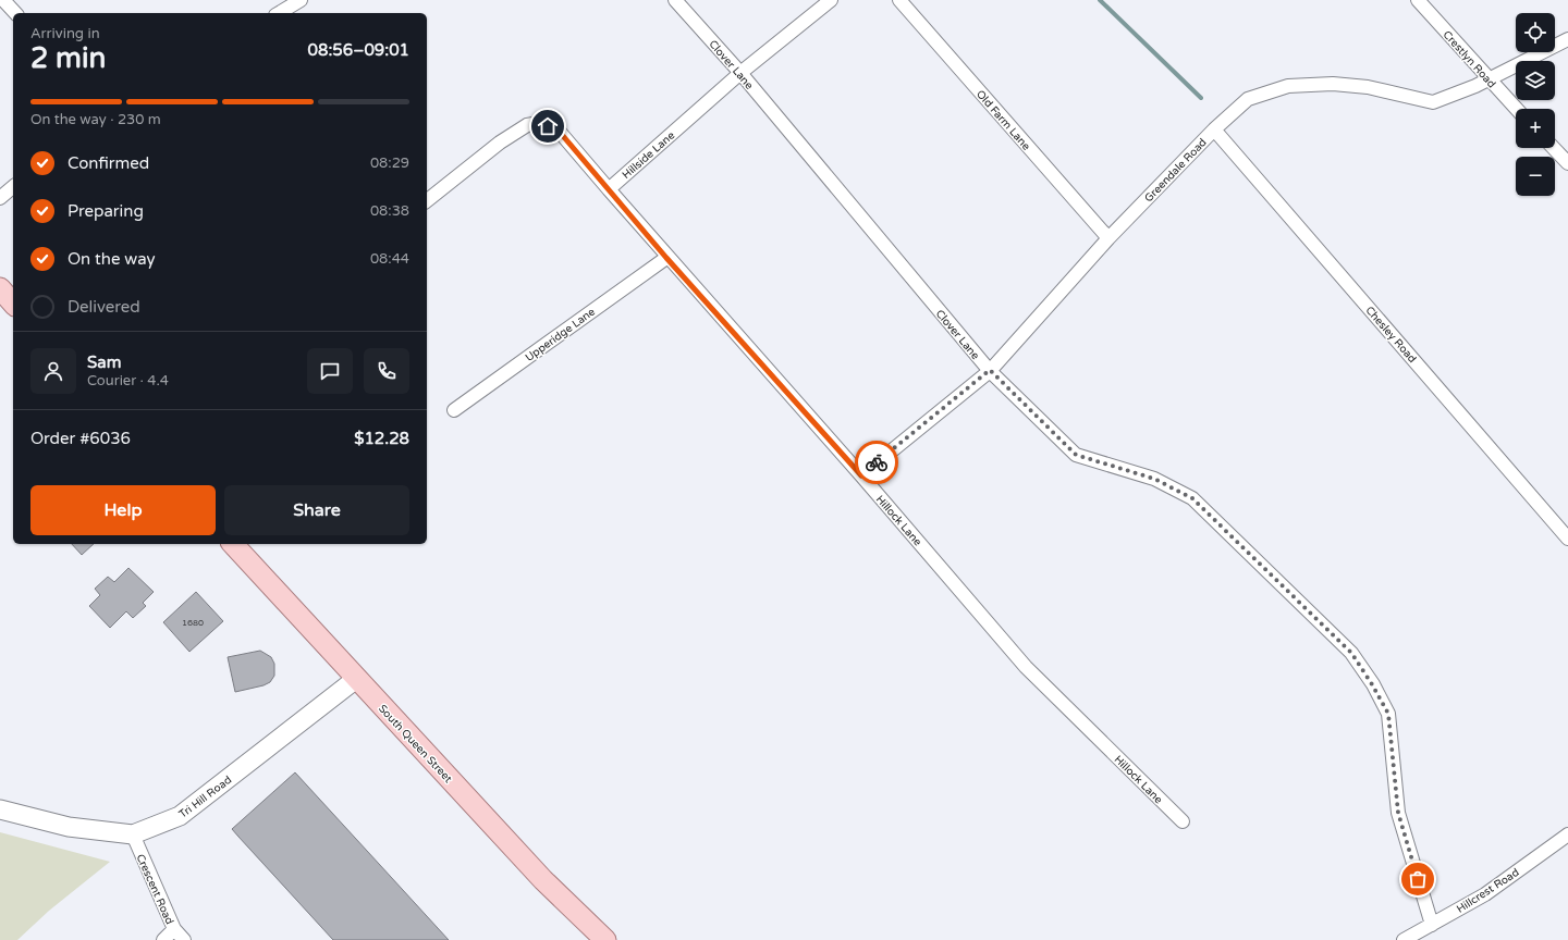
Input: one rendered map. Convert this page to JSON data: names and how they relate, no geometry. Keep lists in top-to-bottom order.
{
  "streets": {
    "main road": ["South Queen Street"],
    "street": [
      "Crestlyn Road",
      "Clover Lane",
      "Old Farm Lane",
      "Hillside Lane",
      "Greendale Road",
      "Upperidge Lane",
      "Chesley Road",
      "Hillock Lane",
      "Tri Hill Road",
      "Crescent Road",
      "Hillcrest Road"
    ]
  },
  "crossings": [
    ["Crestlyn Road", "Greendale Road"],
    ["Clover Lane", "Hillside Lane"],
    ["Clover Lane", "Greendale Road"],
    ["Clover Lane", "Hillcrest Road"],
    ["Old Farm Lane", "Greendale Road"],
    ["Hillside Lane", "Hillock Lane"],
    ["Greendale Road", "Chesley Road"],
    ["Greendale Road", "Hillock Lane"],
    ["Upperidge Lane", "Hillock Lane"],
    ["South Queen Street", "Tri Hill Road"],
    ["Tri Hill Road", "Crescent Road"]
  ],
  "house_numbers": ["1680"],
  "page": {
    "map_buttons": ["+", "−"],
    "heading": ["2 min", "Arriving in", "08:56–09:01"],
    "panel": [
      "Sam",
      "Courier · 4.4",
      "Order #6036",
      "$12.28"
    ],
    "bar": "On the way · 230 m",
    "list": [
      ["Confirmed", "08:29"],
      ["Preparing", "08:38"],
      ["On the way", "08:44"],
      "Delivered"
    ],
    "buttons": ["Help", "Share"]
  }
}
